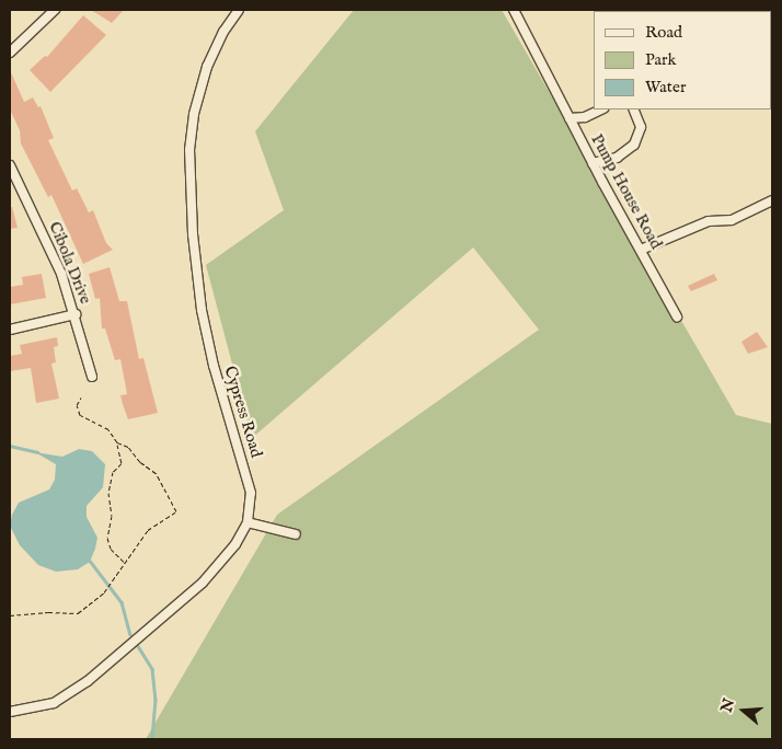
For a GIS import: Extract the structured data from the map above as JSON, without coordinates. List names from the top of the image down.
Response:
{
  "streets": {
    "street": ["Pump House Road", "Cibola Drive", "Cypress Road"]
  },
  "legend": ["Road", "Park", "Water"],
  "north": "left"
}
